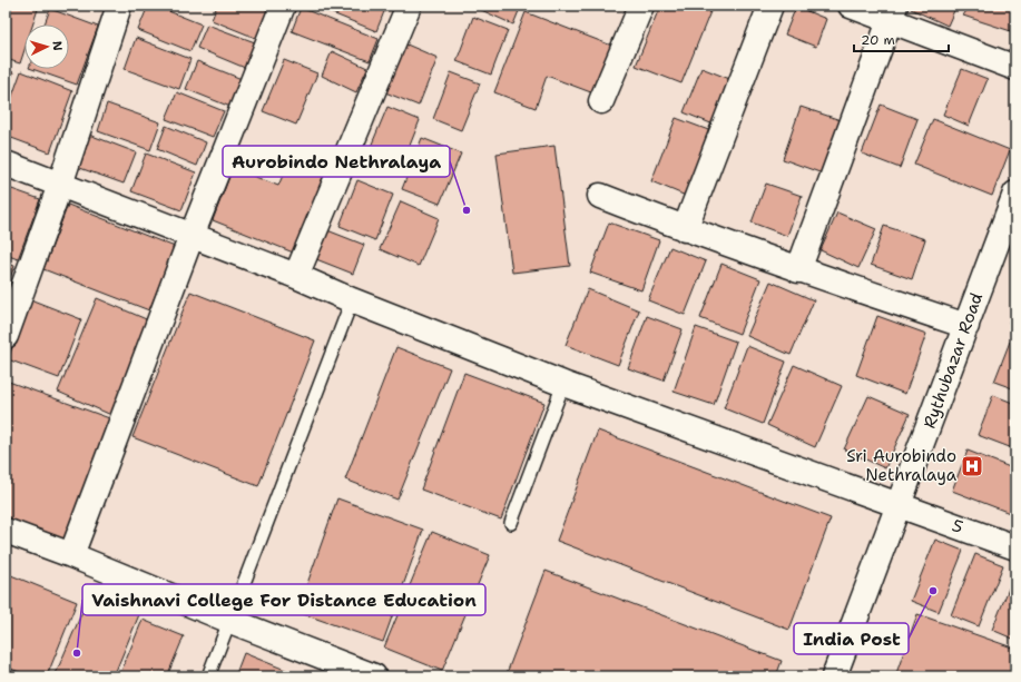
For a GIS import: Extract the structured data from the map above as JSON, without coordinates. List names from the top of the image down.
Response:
{
  "streets": {
    "street": ["Rythubazar Road", "5"]
  },
  "crossings": [
    ["Rythubazar Road", "5"]
  ],
  "places": {
    "other": ["Aurobindo Nethralaya", "India Post", "Vaishnavi College For Distance Education"],
    "hospital": ["Sri Aurobindo Nethralaya"]
  },
  "scale_bar": "20 m",
  "north": "right"
}
